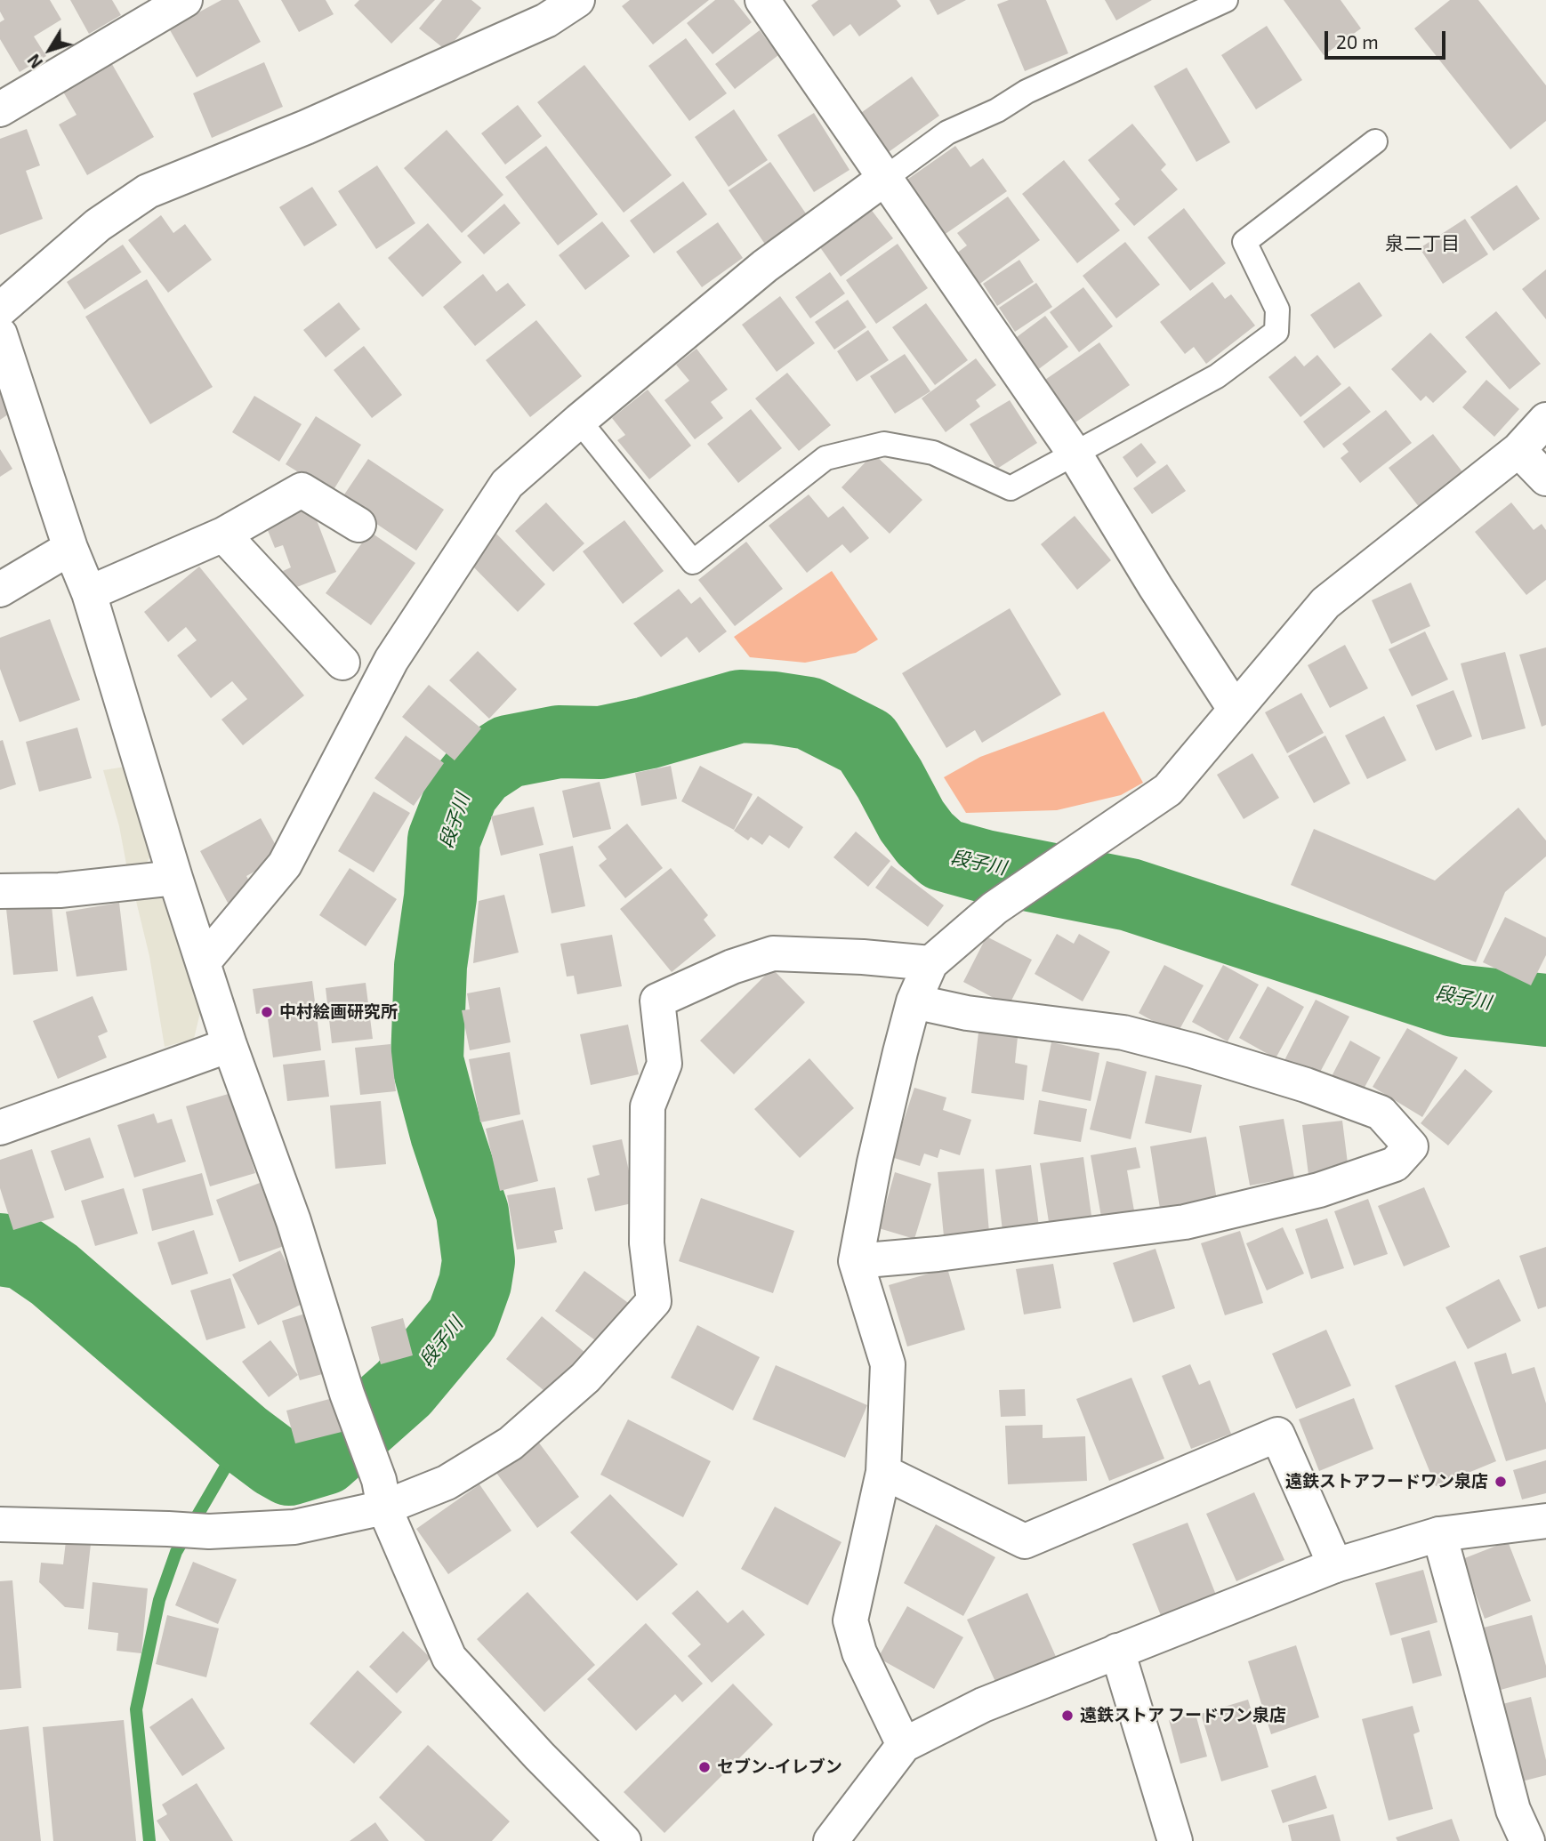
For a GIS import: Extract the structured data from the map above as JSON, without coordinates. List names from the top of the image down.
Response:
{
  "districts": ["泉二丁目"],
  "water": ["段子川"],
  "places": [
    "中村絵画研究所",
    "遠鉄ストアフードワン泉店",
    "遠鉄ストア フードワン泉店",
    "セブン-イレブン"
  ],
  "scale_bar": "20 m",
  "north": "bottom left"
}
